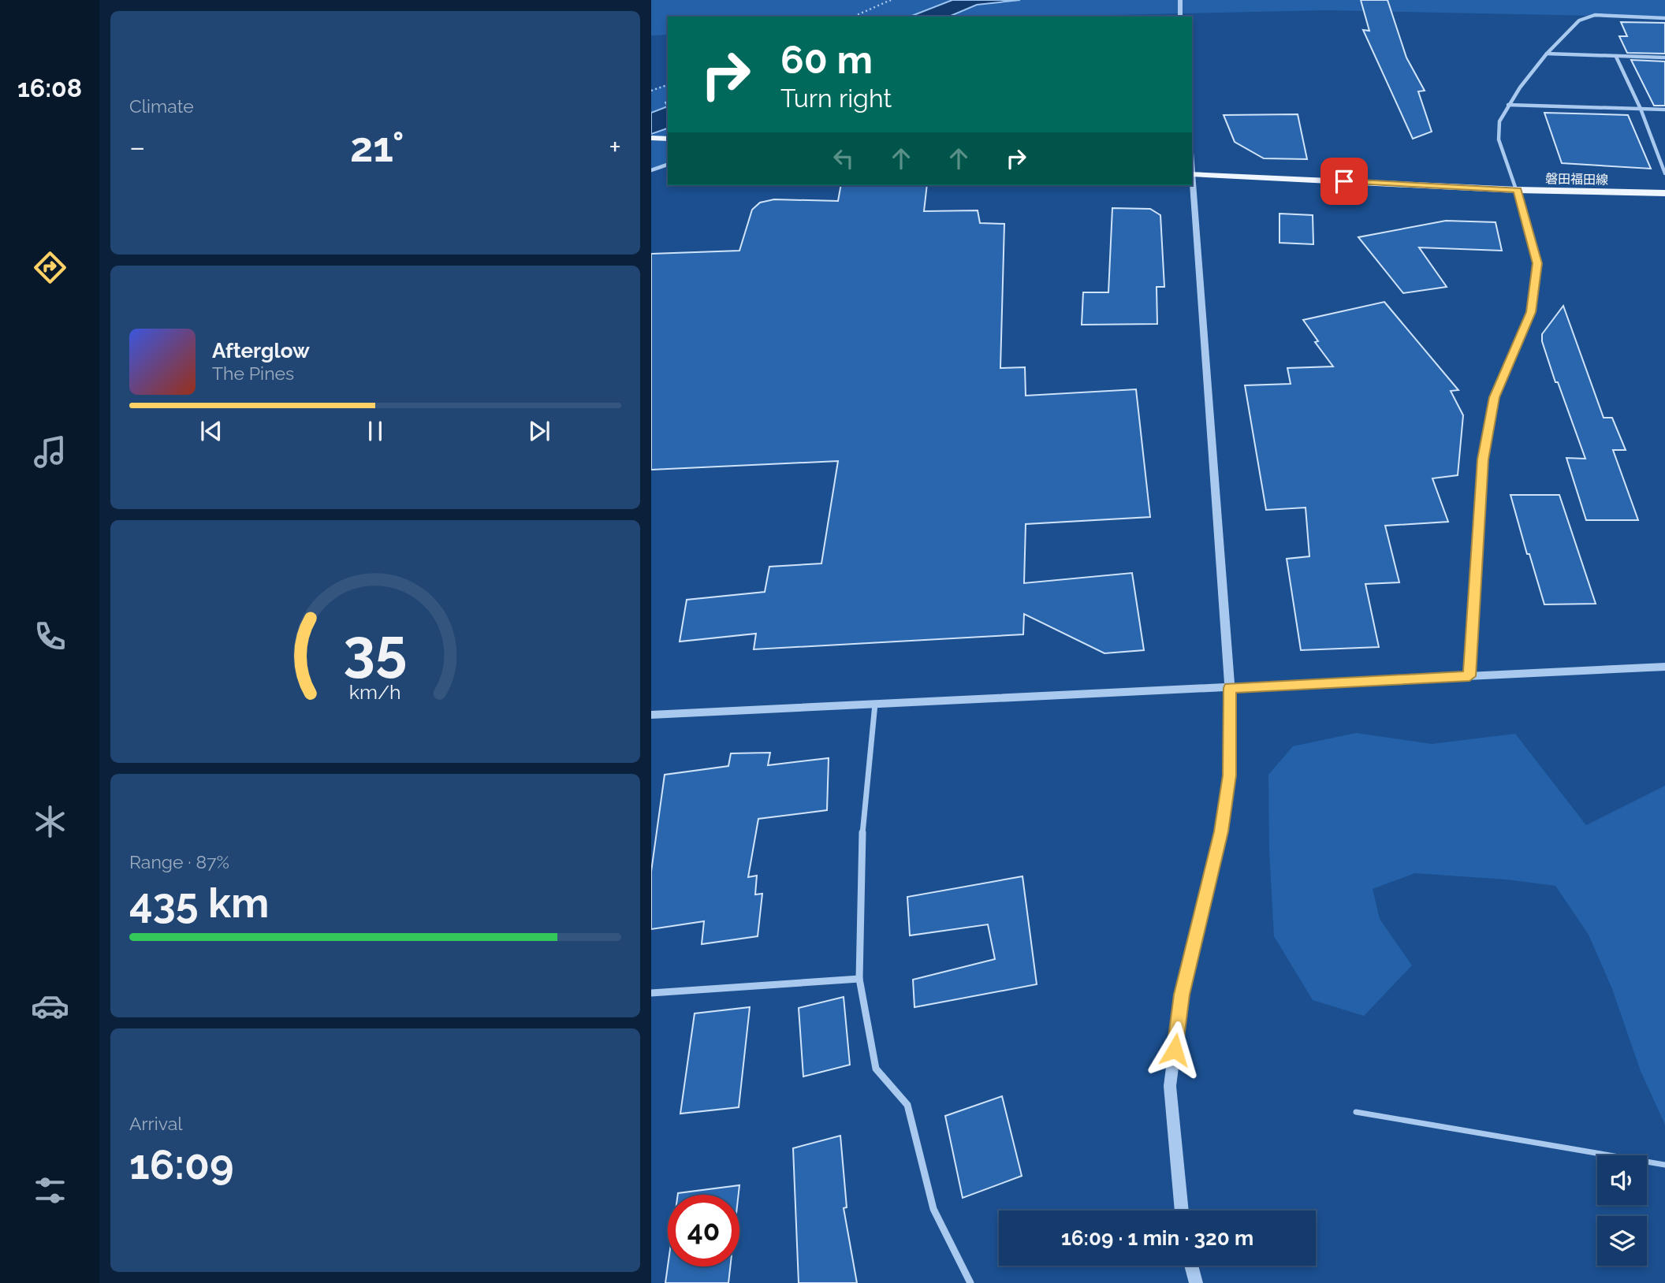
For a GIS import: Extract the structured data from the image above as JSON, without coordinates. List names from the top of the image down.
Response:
{
  "streets": {
    "main road": ["磐田福田線"]
  },
  "page": {
    "tabs": "16:08",
    "tile": [
      "Climate",
      ["Range · 87%", "435 km"],
      ["Arrival", "16:09"]
    ],
    "turn": ["60 m", "Turn right"],
    "heat": ["−", "21°", "+"],
    "song": ["Afterglow", "The Pines"],
    "limit": "40",
    "trip": "16:09 · 1 min · 320 m",
    "gauge": ["35", "km/h"]
  }
}
